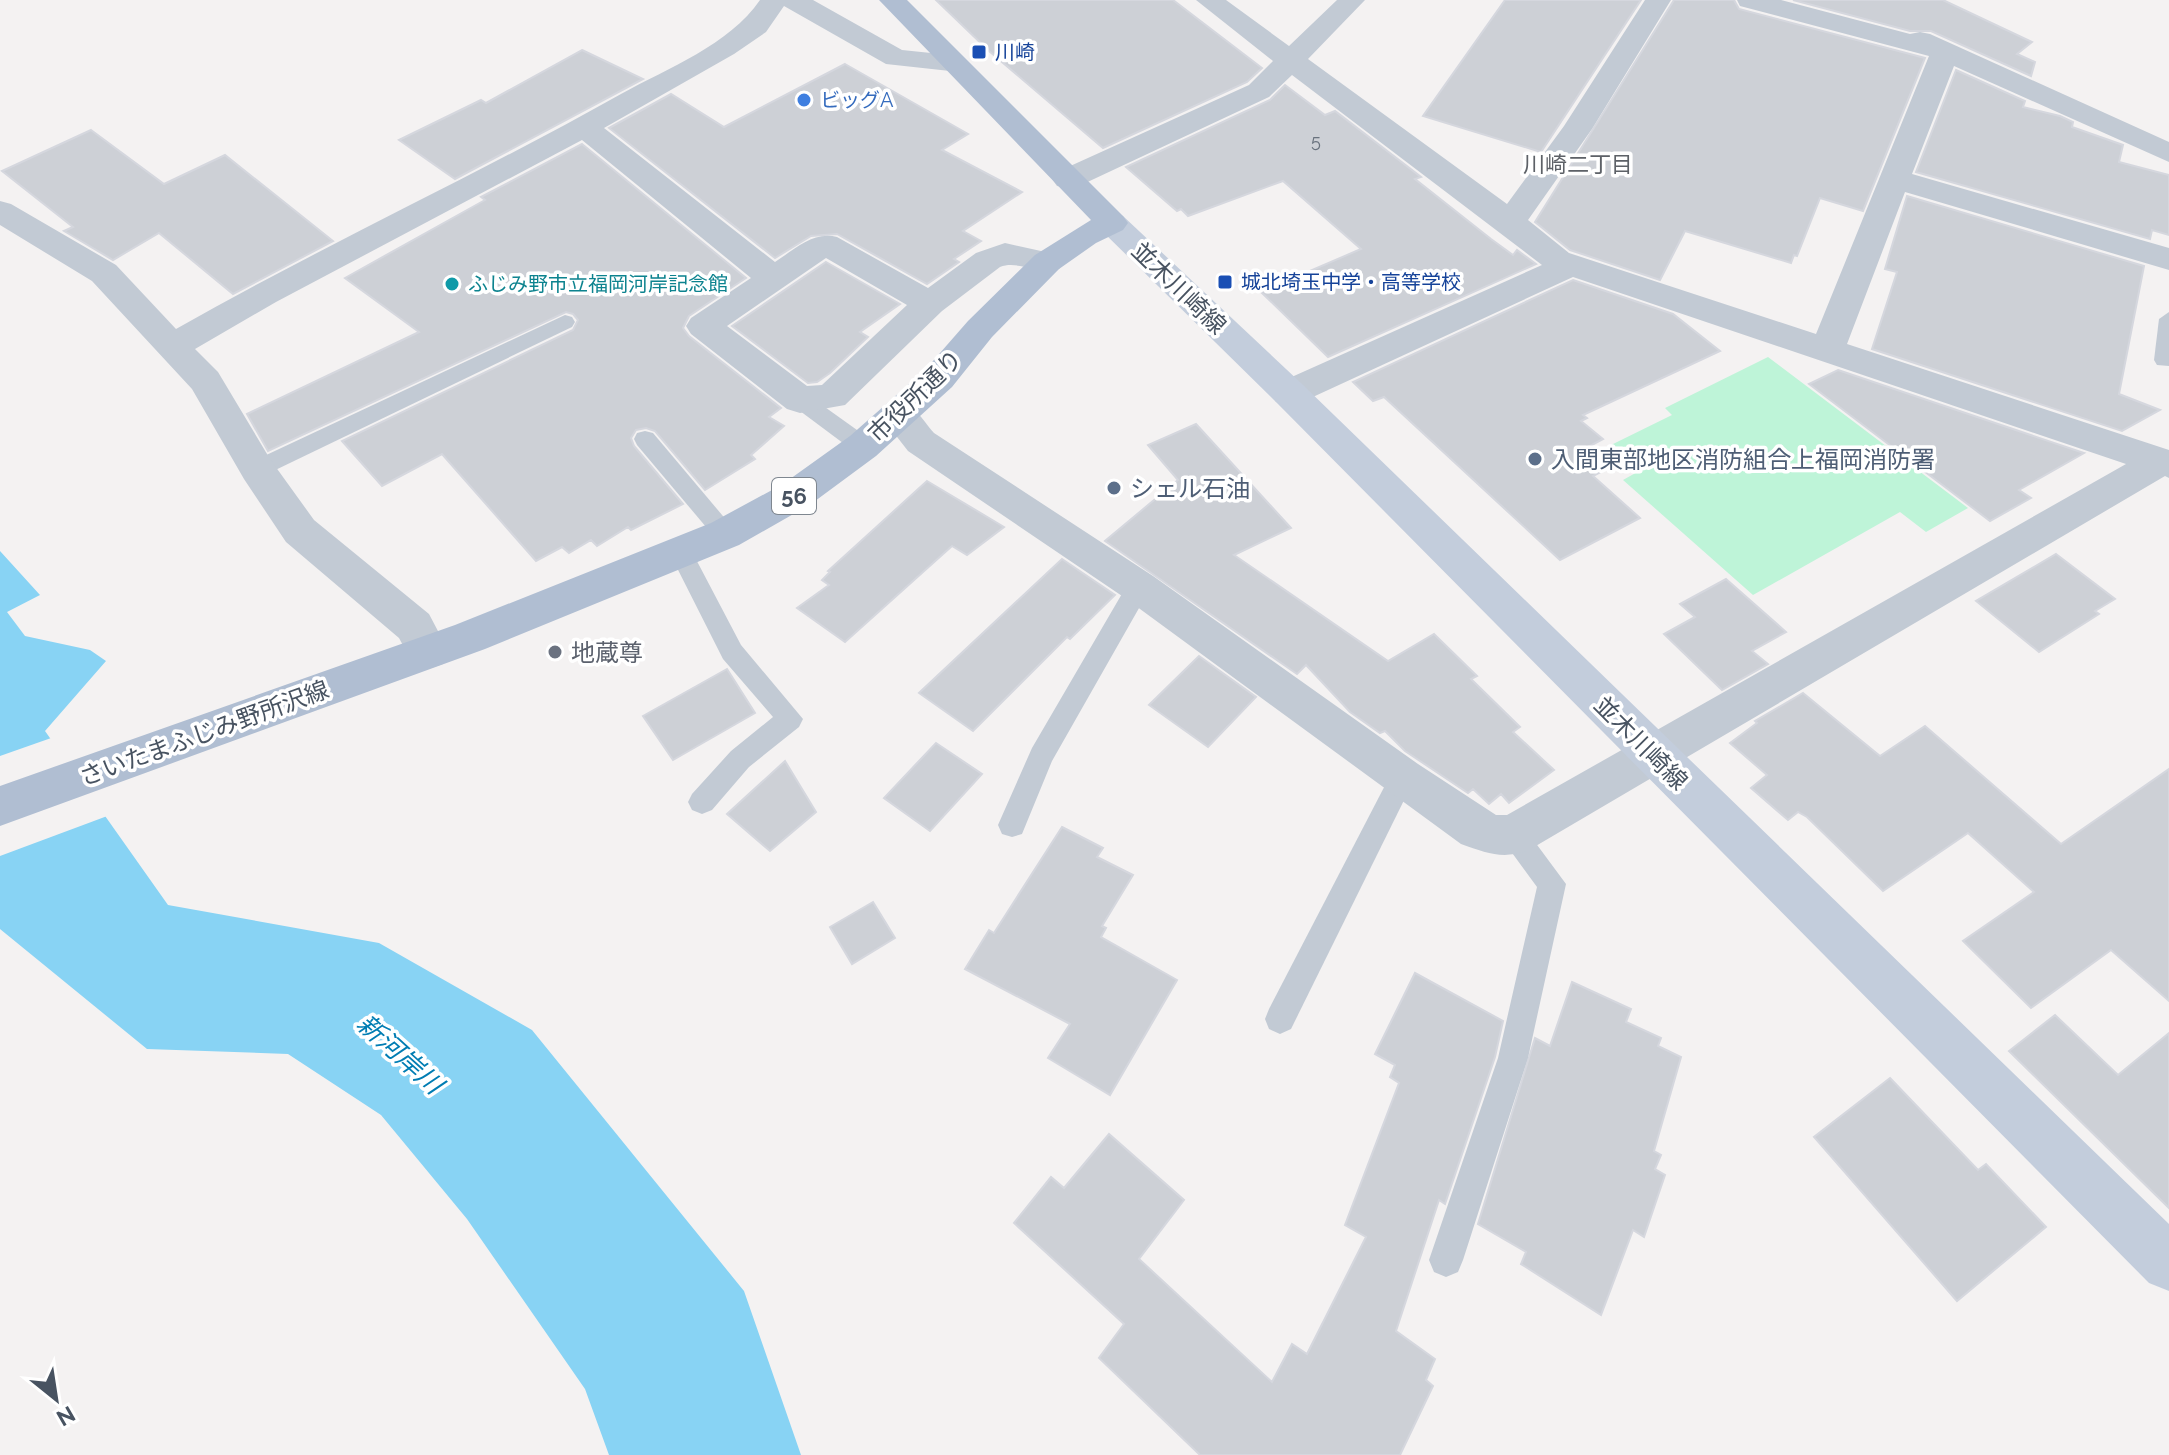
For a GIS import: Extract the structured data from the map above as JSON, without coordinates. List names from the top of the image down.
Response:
{
  "streets": {
    "main road": [
      "並木川崎線",
      "市役所通り",
      "56",
      "さいたまふじみ野所沢線"
    ]
  },
  "crossings": [
    ["並木川崎線", "市役所通り"],
    ["市役所通り", "さいたまふじみ野所沢線"]
  ],
  "districts": ["川崎二丁目"],
  "water": ["新河岸川"],
  "places": {
    "transit": ["川崎", "城北埼玉中学・高等学校"],
    "other": [
      "ビッグA",
      "ふじみ野市立福岡河岸記念館",
      "入間東部地区消防組合上福岡消防署",
      "シェル石油",
      "地蔵尊"
    ]
  },
  "house_numbers": ["5"],
  "north": "bottom right"
}
